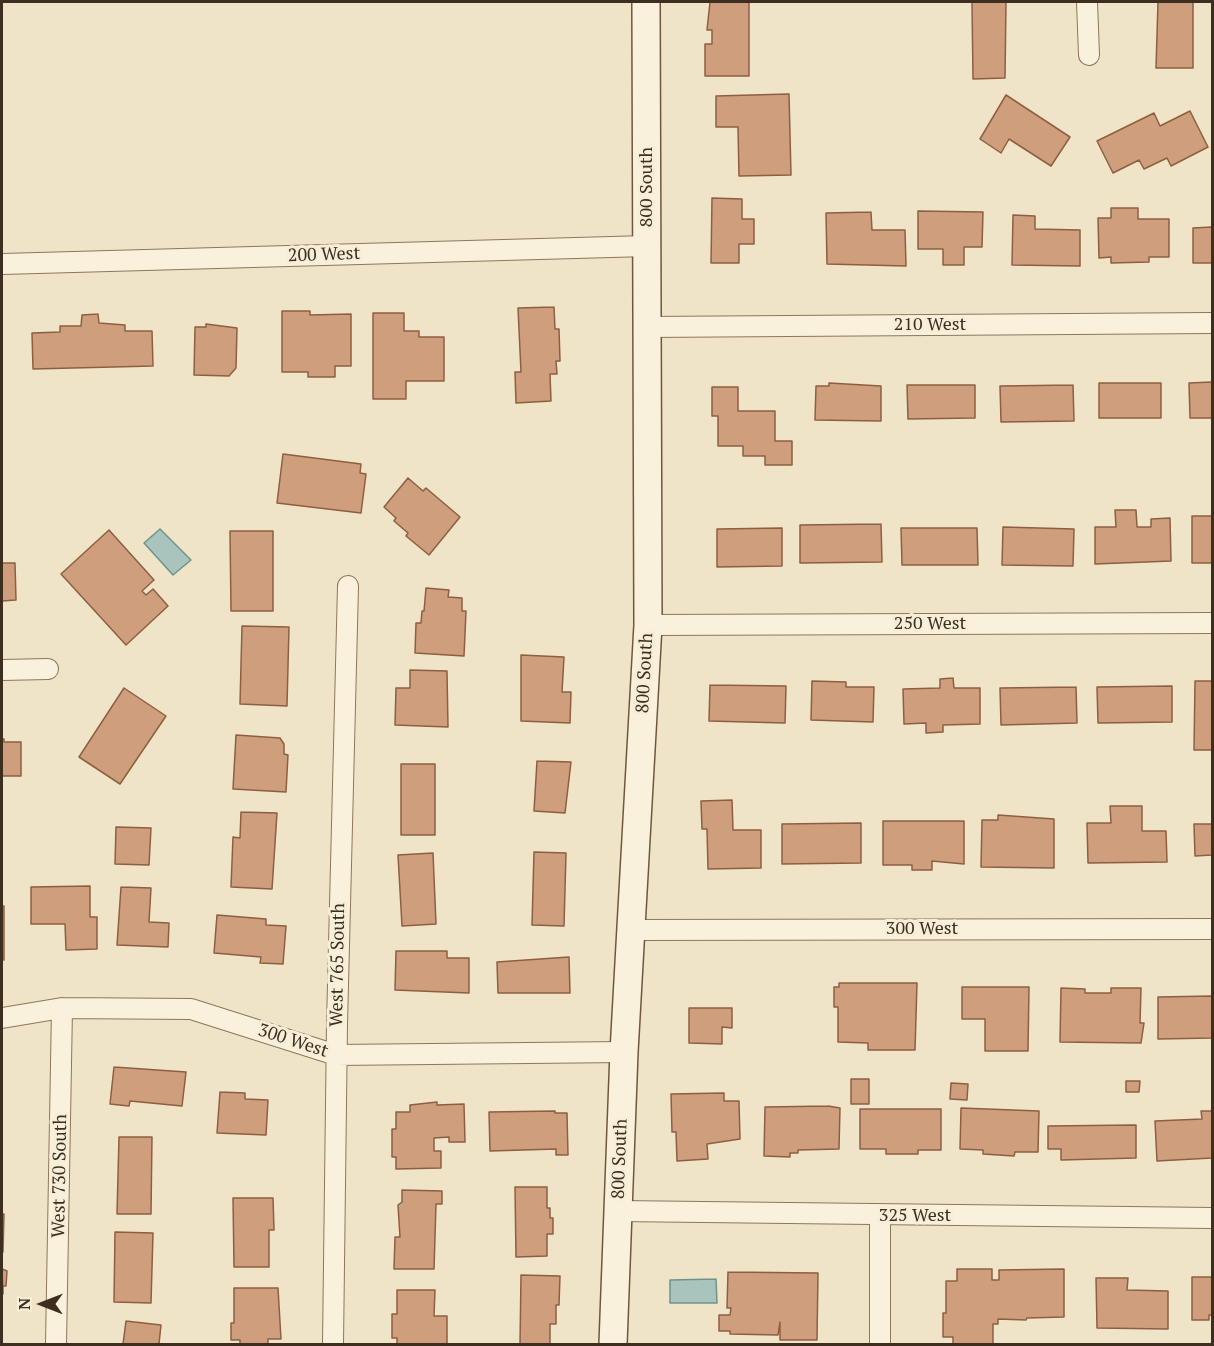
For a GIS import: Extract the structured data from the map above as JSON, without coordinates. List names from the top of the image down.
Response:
{
  "streets": {
    "main road": ["800 South"],
    "street": [
      "200 West",
      "210 West",
      "250 West",
      "300 West",
      "West 765 South",
      "West 730 South",
      "325 West"
    ]
  },
  "crossings": [
    ["800 South", "200 West"],
    ["800 South", "210 West"],
    ["800 South", "250 West"],
    ["800 South", "300 West"],
    ["800 South", "325 West"],
    ["300 West", "West 765 South"],
    ["300 West", "West 730 South"]
  ],
  "north": "left"
}
